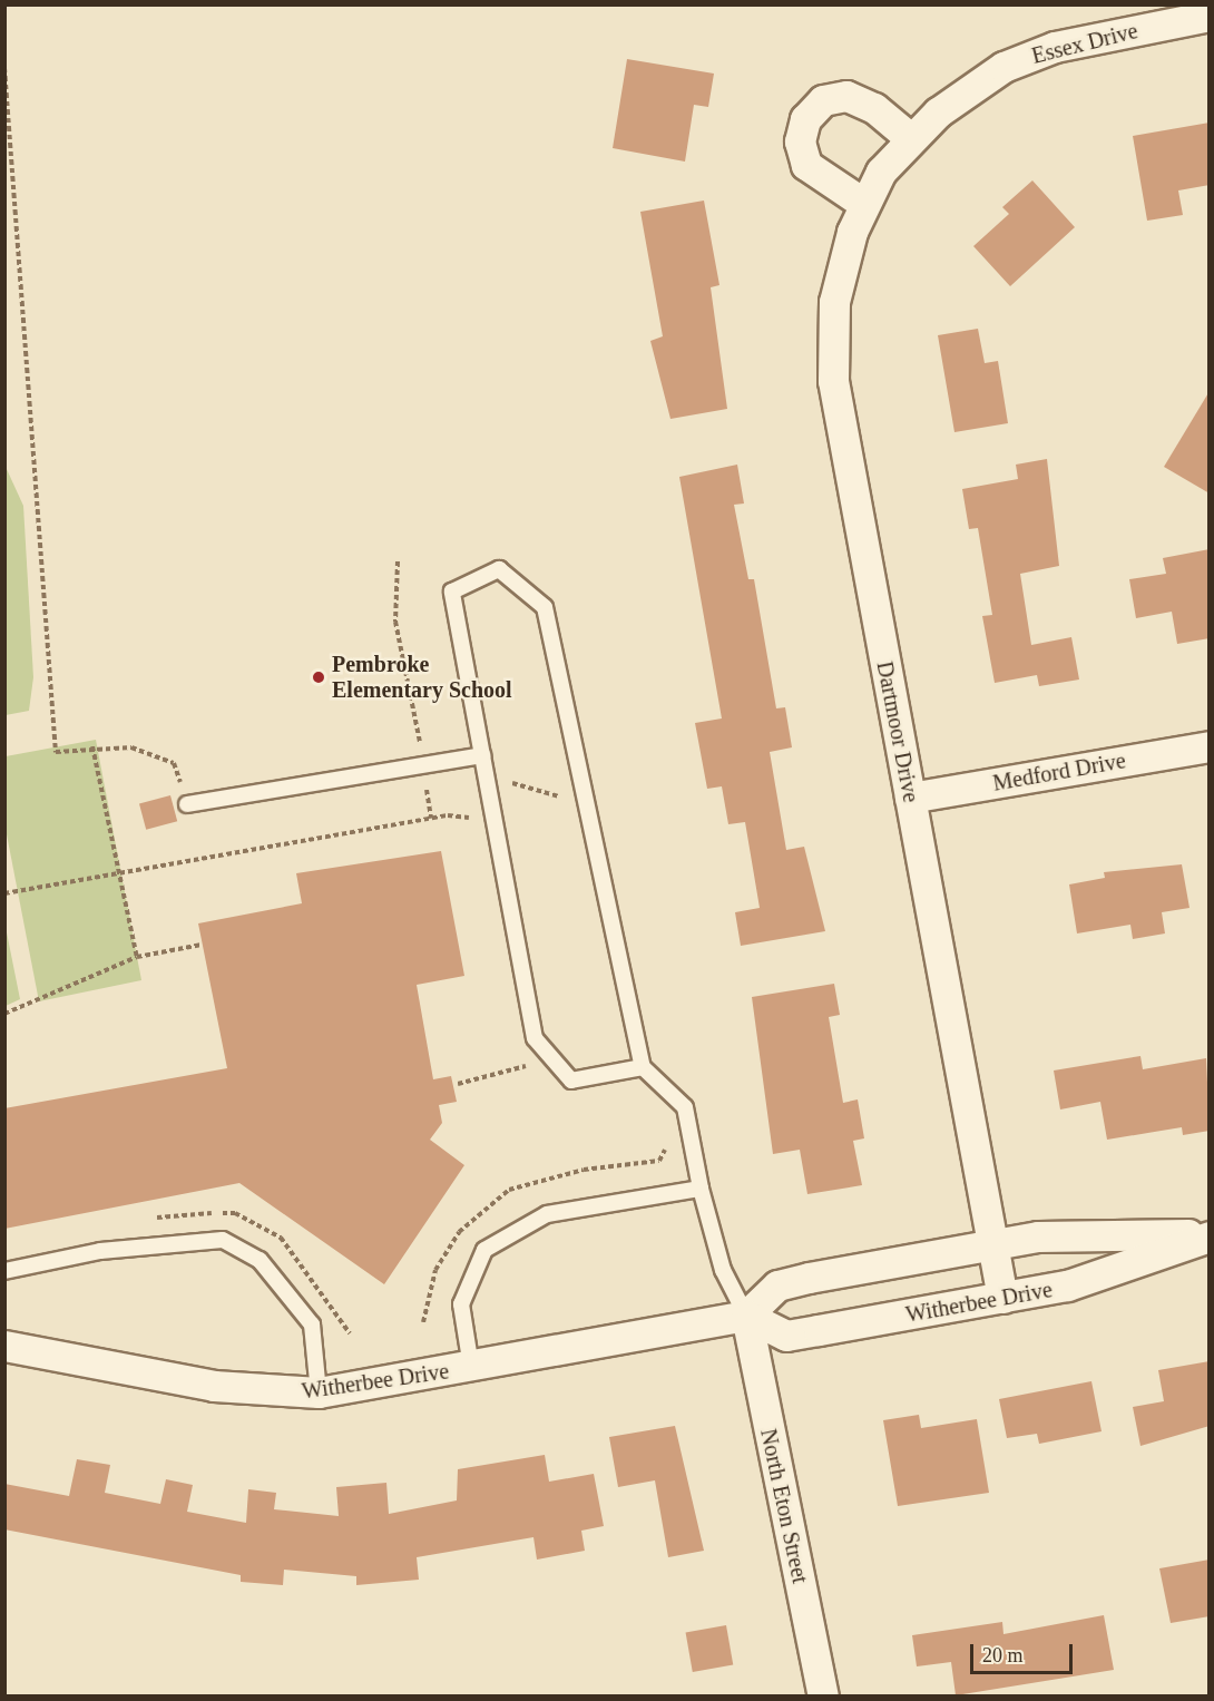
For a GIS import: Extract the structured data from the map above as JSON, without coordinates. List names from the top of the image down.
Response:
{
  "streets": {
    "street": [
      "Essex Drive",
      "Dartmoor Drive",
      "Medford Drive",
      "Witherbee Drive",
      "North Eton Street"
    ]
  },
  "crossings": [
    ["Essex Drive", "Dartmoor Drive"],
    ["Dartmoor Drive", "Medford Drive"],
    ["Dartmoor Drive", "Witherbee Drive"],
    ["Witherbee Drive", "North Eton Street"]
  ],
  "places": ["Pembroke Elementary School"],
  "scale_bar": "20 m"
}
